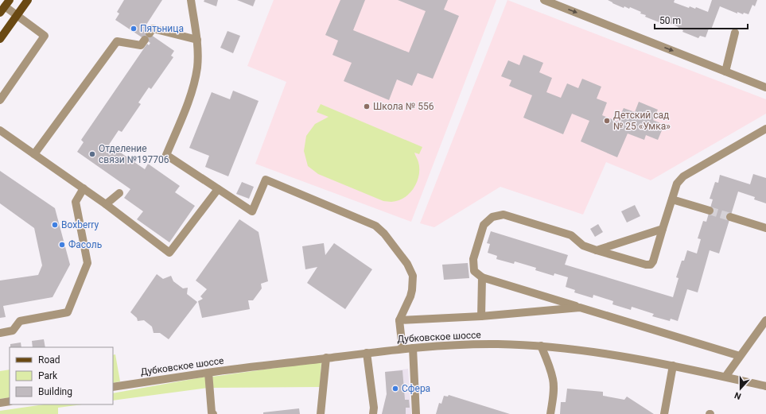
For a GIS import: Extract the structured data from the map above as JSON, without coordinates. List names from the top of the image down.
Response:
{
  "streets": {
    "street": ["Дубковское шоссе"]
  },
  "places": [
    "Пятьница",
    "Школа № 556",
    "Детский сад № 25 «Умка»",
    "Отделение связи №197706",
    "Boxberry",
    "Фасоль",
    "Сфера"
  ],
  "legend": ["Road", "Park", "Building"],
  "scale_bar": "50 m",
  "north": "bottom"
}
